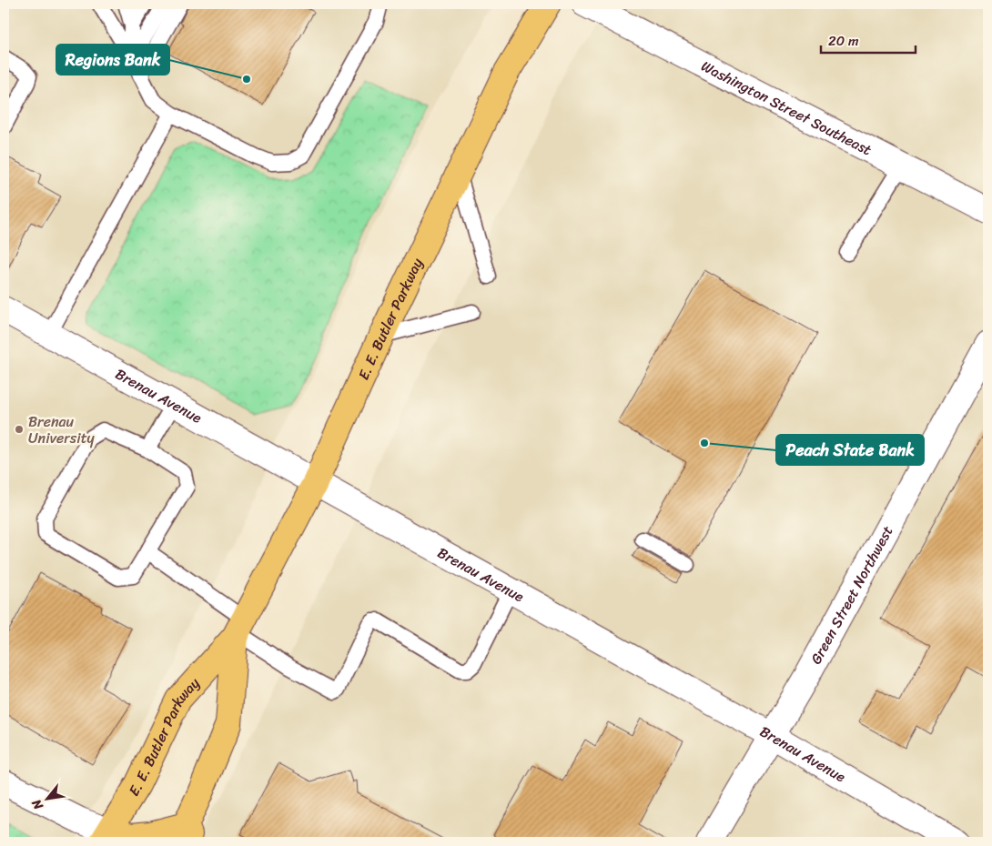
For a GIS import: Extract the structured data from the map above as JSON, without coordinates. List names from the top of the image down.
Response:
{
  "streets": {
    "highway": ["E. E. Butler Parkway"],
    "street": ["Washington Street Southeast", "Brenau Avenue", "Green Street Northwest"]
  },
  "crossings": [
    ["E. E. Butler Parkway", "Brenau Avenue"],
    ["Brenau Avenue", "Green Street Northwest"]
  ],
  "places": ["Regions Bank", "Brenau University", "Peach State Bank"],
  "scale_bar": "20 m",
  "north": "bottom left"
}
